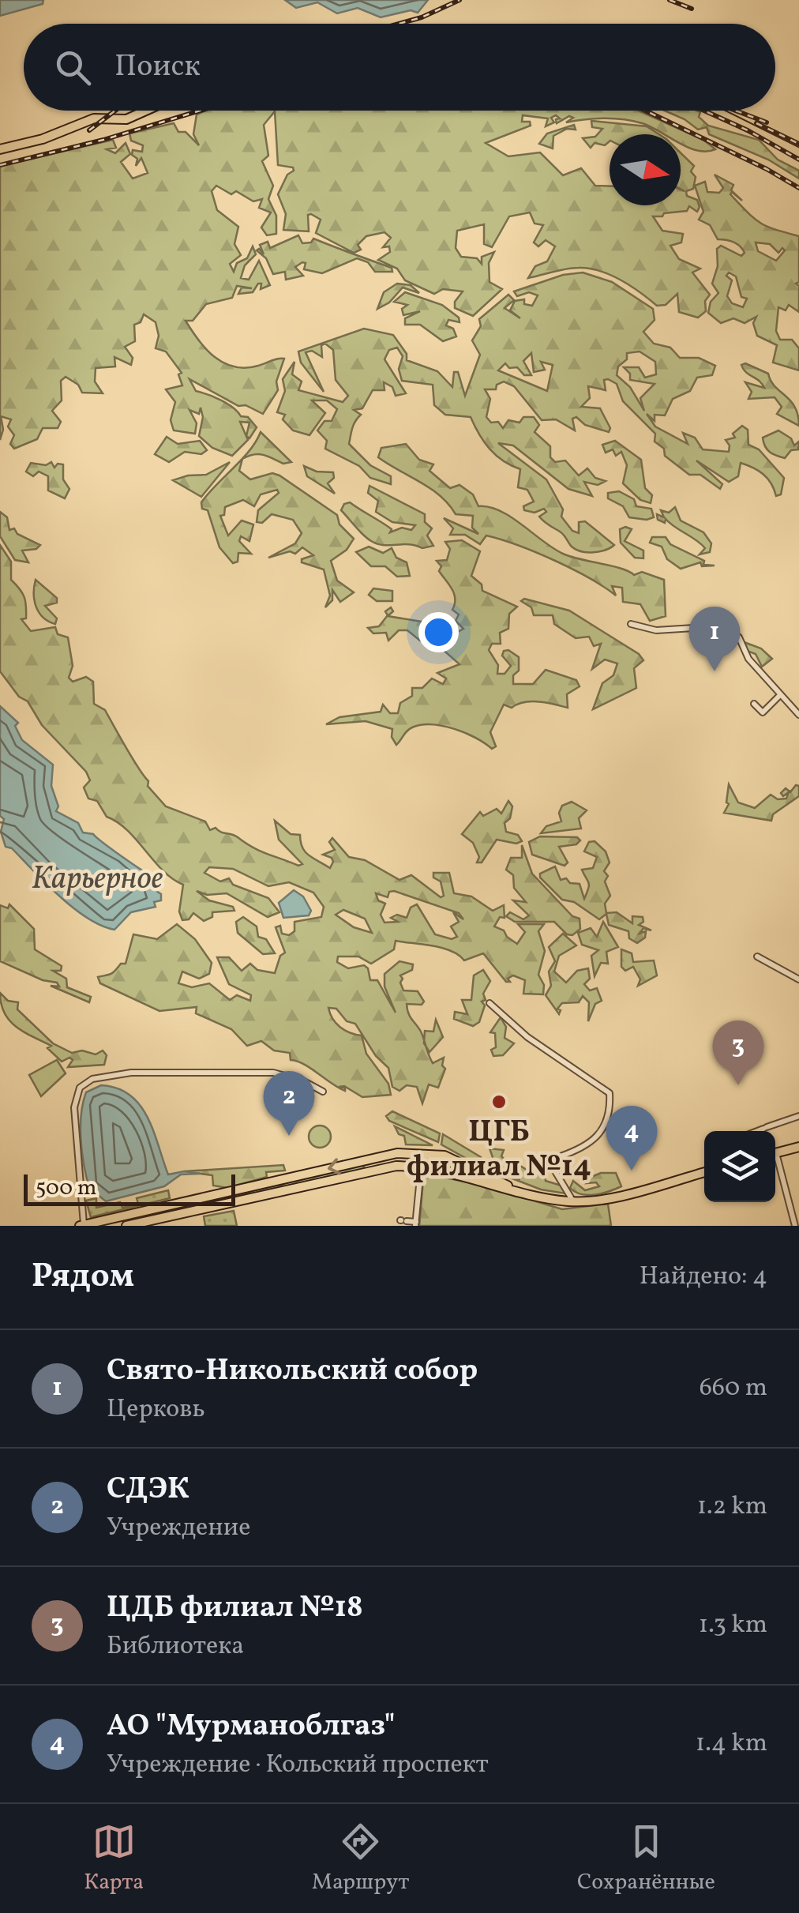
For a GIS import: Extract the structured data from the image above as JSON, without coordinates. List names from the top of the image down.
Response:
{
  "water": ["Карьерное"],
  "places": ["ЦГБ филиал №14"],
  "scale_bar": "500 m",
  "north": "right",
  "page": {
    "search": "Поиск",
    "pins": [
      "1",
      "3",
      "2",
      "4"
    ],
    "scale": "500 m",
    "heading": ["Рядом", "Найдено: 4"],
    "list": [
      {
        "mark": "1",
        "name": "Свято-Никольский собор",
        "note": "Церковь",
        "value": "660 m"
      },
      {
        "mark": "2",
        "name": "СДЭК",
        "note": "Учреждение",
        "value": "1.2 km"
      },
      {
        "mark": "3",
        "name": "ЦДБ филиал №18",
        "note": "Библиотека",
        "value": "1.3 km"
      },
      {
        "mark": "4",
        "name": "AO \"Мурманоблгаз\"",
        "note": "Учреждение · Кольский проспект",
        "value": "1.4 km"
      }
    ],
    "nav": ["Карта", "Маршрут", "Сохранённые"]
  }
}
